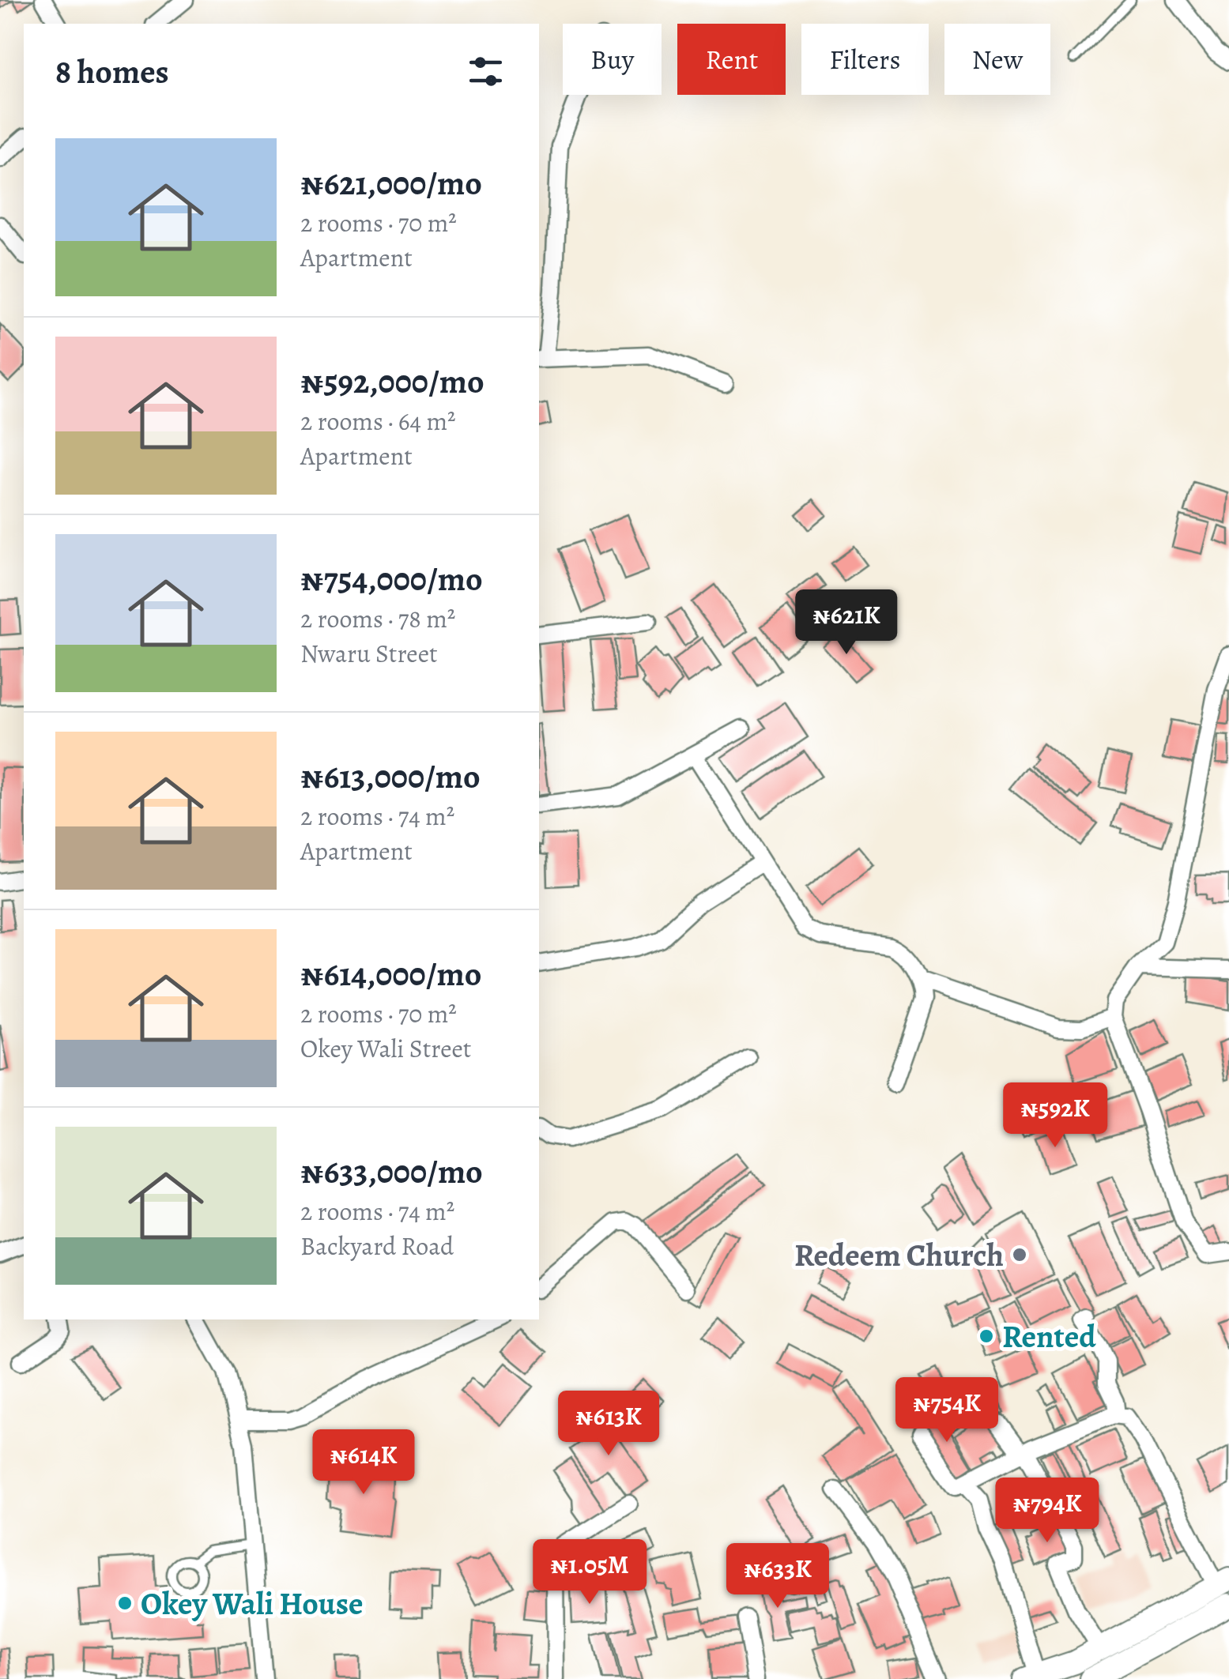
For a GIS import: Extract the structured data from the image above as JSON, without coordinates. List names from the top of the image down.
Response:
{
  "places": ["Redeem Church", "Rented", "Okey Wali House"],
  "page": {
    "chip": [
      "Buy",
      "Rent",
      "Filters",
      "New"
    ],
    "heading": "8 homes",
    "list": [
      {
        "name": "₦621,000/mo",
        "note": "2 rooms · 70 m² · Apartment"
      },
      {
        "name": "₦592,000/mo",
        "note": "2 rooms · 64 m² · Apartment"
      },
      {
        "name": "₦754,000/mo",
        "note": "2 rooms · 78 m² · Nwaru Street"
      },
      {
        "name": "₦613,000/mo",
        "note": "2 rooms · 74 m² · Apartment"
      },
      {
        "name": "₦614,000/mo",
        "note": "2 rooms · 70 m² · Okey Wali Street"
      },
      {
        "name": "₦633,000/mo",
        "note": "2 rooms · 74 m² · Backyard Road"
      }
    ],
    "price": [
      "₦621K",
      "₦592K",
      "₦754K",
      "₦613K",
      "₦614K",
      "₦794K",
      "₦1.05M",
      "₦633K"
    ]
  }
}
